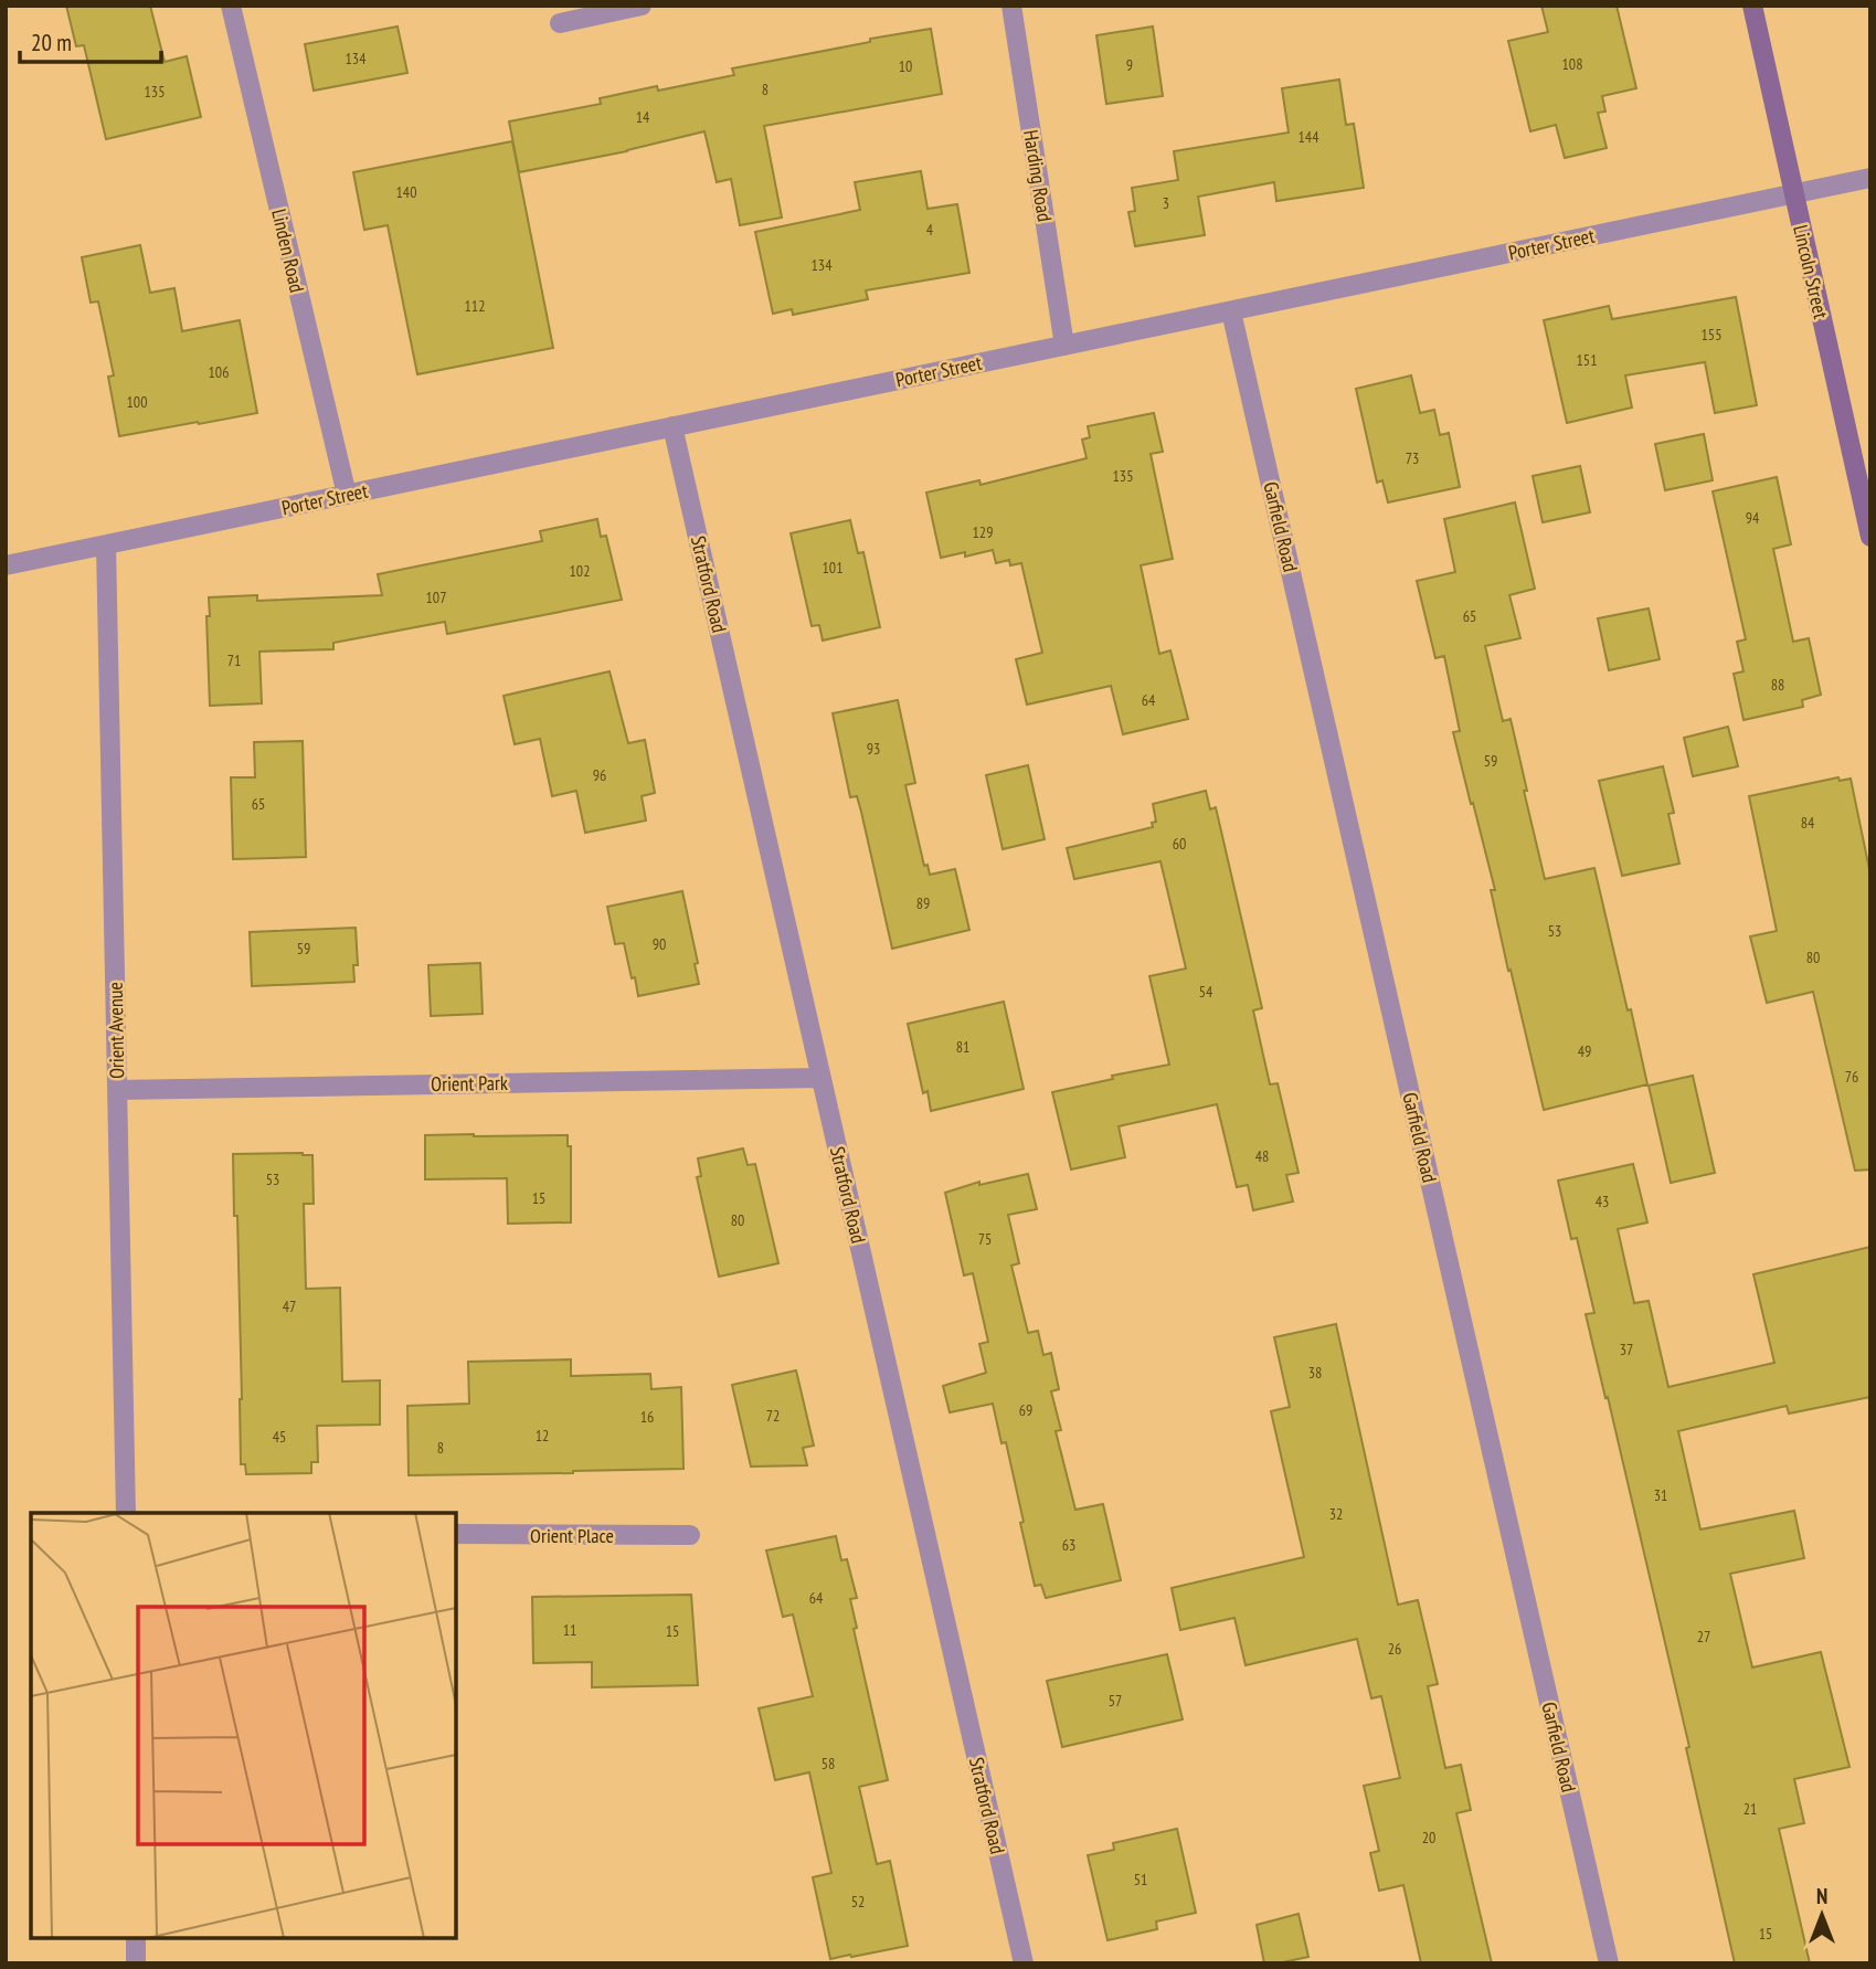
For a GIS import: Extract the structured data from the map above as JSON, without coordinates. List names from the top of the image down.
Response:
{
  "streets": {
    "street": [
      "Harding Road",
      "Porter Street",
      "Linden Road",
      "Lincoln Street",
      "Garfield Road",
      "Stratford Road",
      "Orient Avenue",
      "Orient Park",
      "Orient Place"
    ]
  },
  "crossings": [
    ["Harding Road", "Porter Street"],
    ["Porter Street", "Linden Road"],
    ["Porter Street", "Lincoln Street"],
    ["Porter Street", "Garfield Road"],
    ["Porter Street", "Stratford Road"],
    ["Porter Street", "Orient Avenue"],
    ["Stratford Road", "Orient Park"],
    ["Orient Avenue", "Orient Park"]
  ],
  "house_numbers": [
    "134",
    "108",
    "9",
    "10",
    "8",
    "135",
    "14",
    "144",
    "140",
    "3",
    "4",
    "134",
    "112",
    "155",
    "151",
    "106",
    "100",
    "73",
    "135",
    "94",
    "129",
    "101",
    "102",
    "107",
    "65",
    "71",
    "88",
    "64",
    "93",
    "59",
    "96",
    "65",
    "84",
    "60",
    "89",
    "53",
    "90",
    "59",
    "80",
    "54",
    "81",
    "49",
    "76",
    "48",
    "53",
    "15",
    "43",
    "80",
    "75",
    "47",
    "37",
    "38",
    "69",
    "72",
    "16",
    "12",
    "45",
    "8",
    "31",
    "32",
    "63",
    "64",
    "11",
    "15",
    "27",
    "26",
    "57",
    "58",
    "21",
    "20",
    "51",
    "52",
    "15"
  ],
  "scale_bar": "20 m",
  "north": "top"
}
